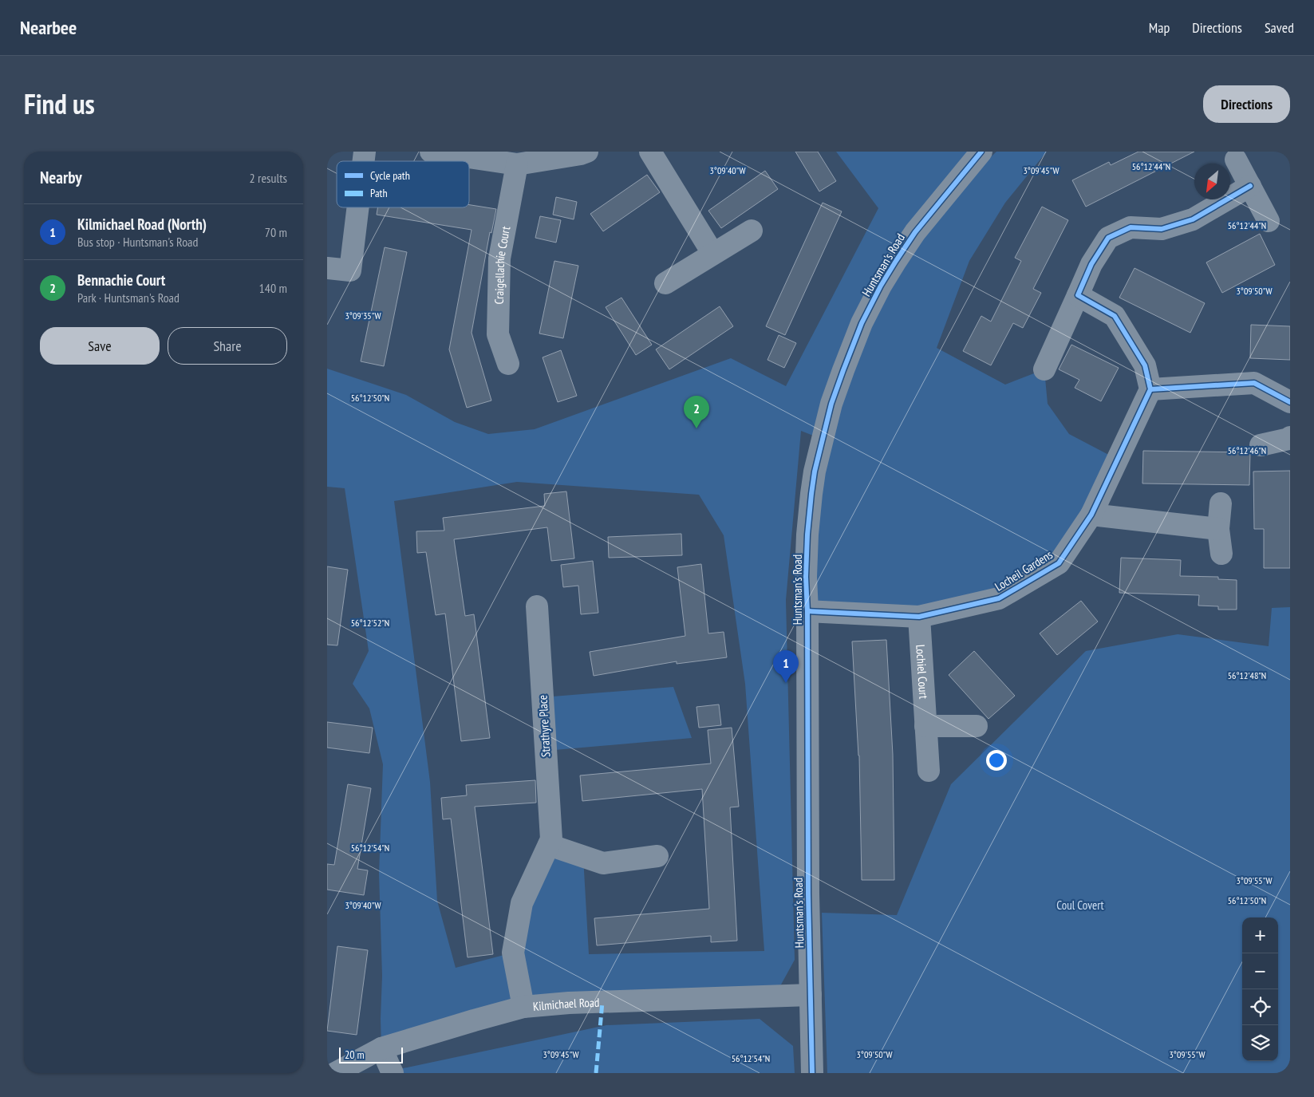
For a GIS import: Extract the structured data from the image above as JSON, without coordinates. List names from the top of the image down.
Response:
{
  "streets": {
    "street": [
      "Craigellachie Court",
      "Huntsman's Road",
      "Locheil Gardens",
      "Lochiel Court",
      "Strathyre Place",
      "Kilmichael Road"
    ]
  },
  "crossings": [
    ["Huntsman's Road", "Locheil Gardens"],
    ["Huntsman's Road", "Kilmichael Road"],
    ["Locheil Gardens", "Lochiel Court"],
    ["Strathyre Place", "Kilmichael Road"]
  ],
  "parks": ["Coul Covert"],
  "legend": ["Cycle path", "Path"],
  "scale_bar": "20 m",
  "north": "bottom left",
  "page": {
    "header": "Nearbee",
    "nav": ["Map", "Directions", "Saved"],
    "title": "Find us",
    "buttons": [
      "Directions",
      ["Save", "Share"]
    ],
    "heading": ["Nearby", "2 results"],
    "list": [
      {
        "mark": "1",
        "name": "Kilmichael Road (North)",
        "note": "Bus stop · Huntsman's Road",
        "value": "70 m"
      },
      {
        "mark": "2",
        "name": "Bennachie Court",
        "note": "Park · Huntsman's Road",
        "value": "140 m"
      }
    ],
    "pins": ["2", "1"],
    "map_buttons": ["+", "−"],
    "scale": "20 m"
  },
  "coordinates": [
    "56°12'44\"N",
    "3°09'40\"W",
    "3°09'45\"W",
    "3°09'50\"W",
    "3°09'35\"W",
    "56°12'50\"N",
    "56°12'46\"N",
    "56°12'52\"N",
    "56°12'48\"N",
    "56°12'54\"N",
    "3°09'55\"W"
  ]
}
